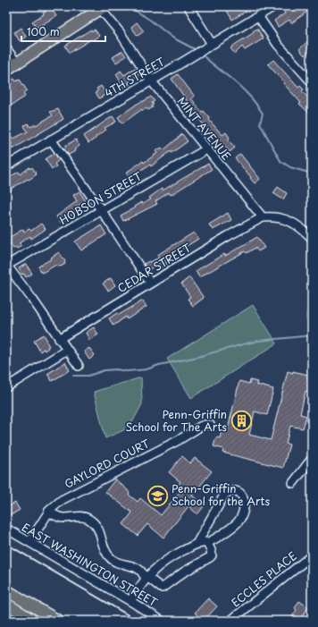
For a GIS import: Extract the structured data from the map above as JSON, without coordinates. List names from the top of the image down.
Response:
{
  "streets": {
    "street": [
      "4TH STREET",
      "MINT AVENUE",
      "HOBSON STREET",
      "CEDAR STREET",
      "GAYLORD COURT",
      "EAST WASHINGTON STREET",
      "ECCLES PLACE"
    ]
  },
  "crossings": [
    ["4TH STREET", "MINT AVENUE"],
    ["MINT AVENUE", "HOBSON STREET"],
    ["MINT AVENUE", "CEDAR STREET"],
    ["GAYLORD COURT", "EAST WASHINGTON STREET"]
  ],
  "places": {
    "building": ["Penn-Griffin School for The Arts"],
    "school or university": ["Penn-Griffin School for the Arts"]
  },
  "scale_bar": "100 m"
}
